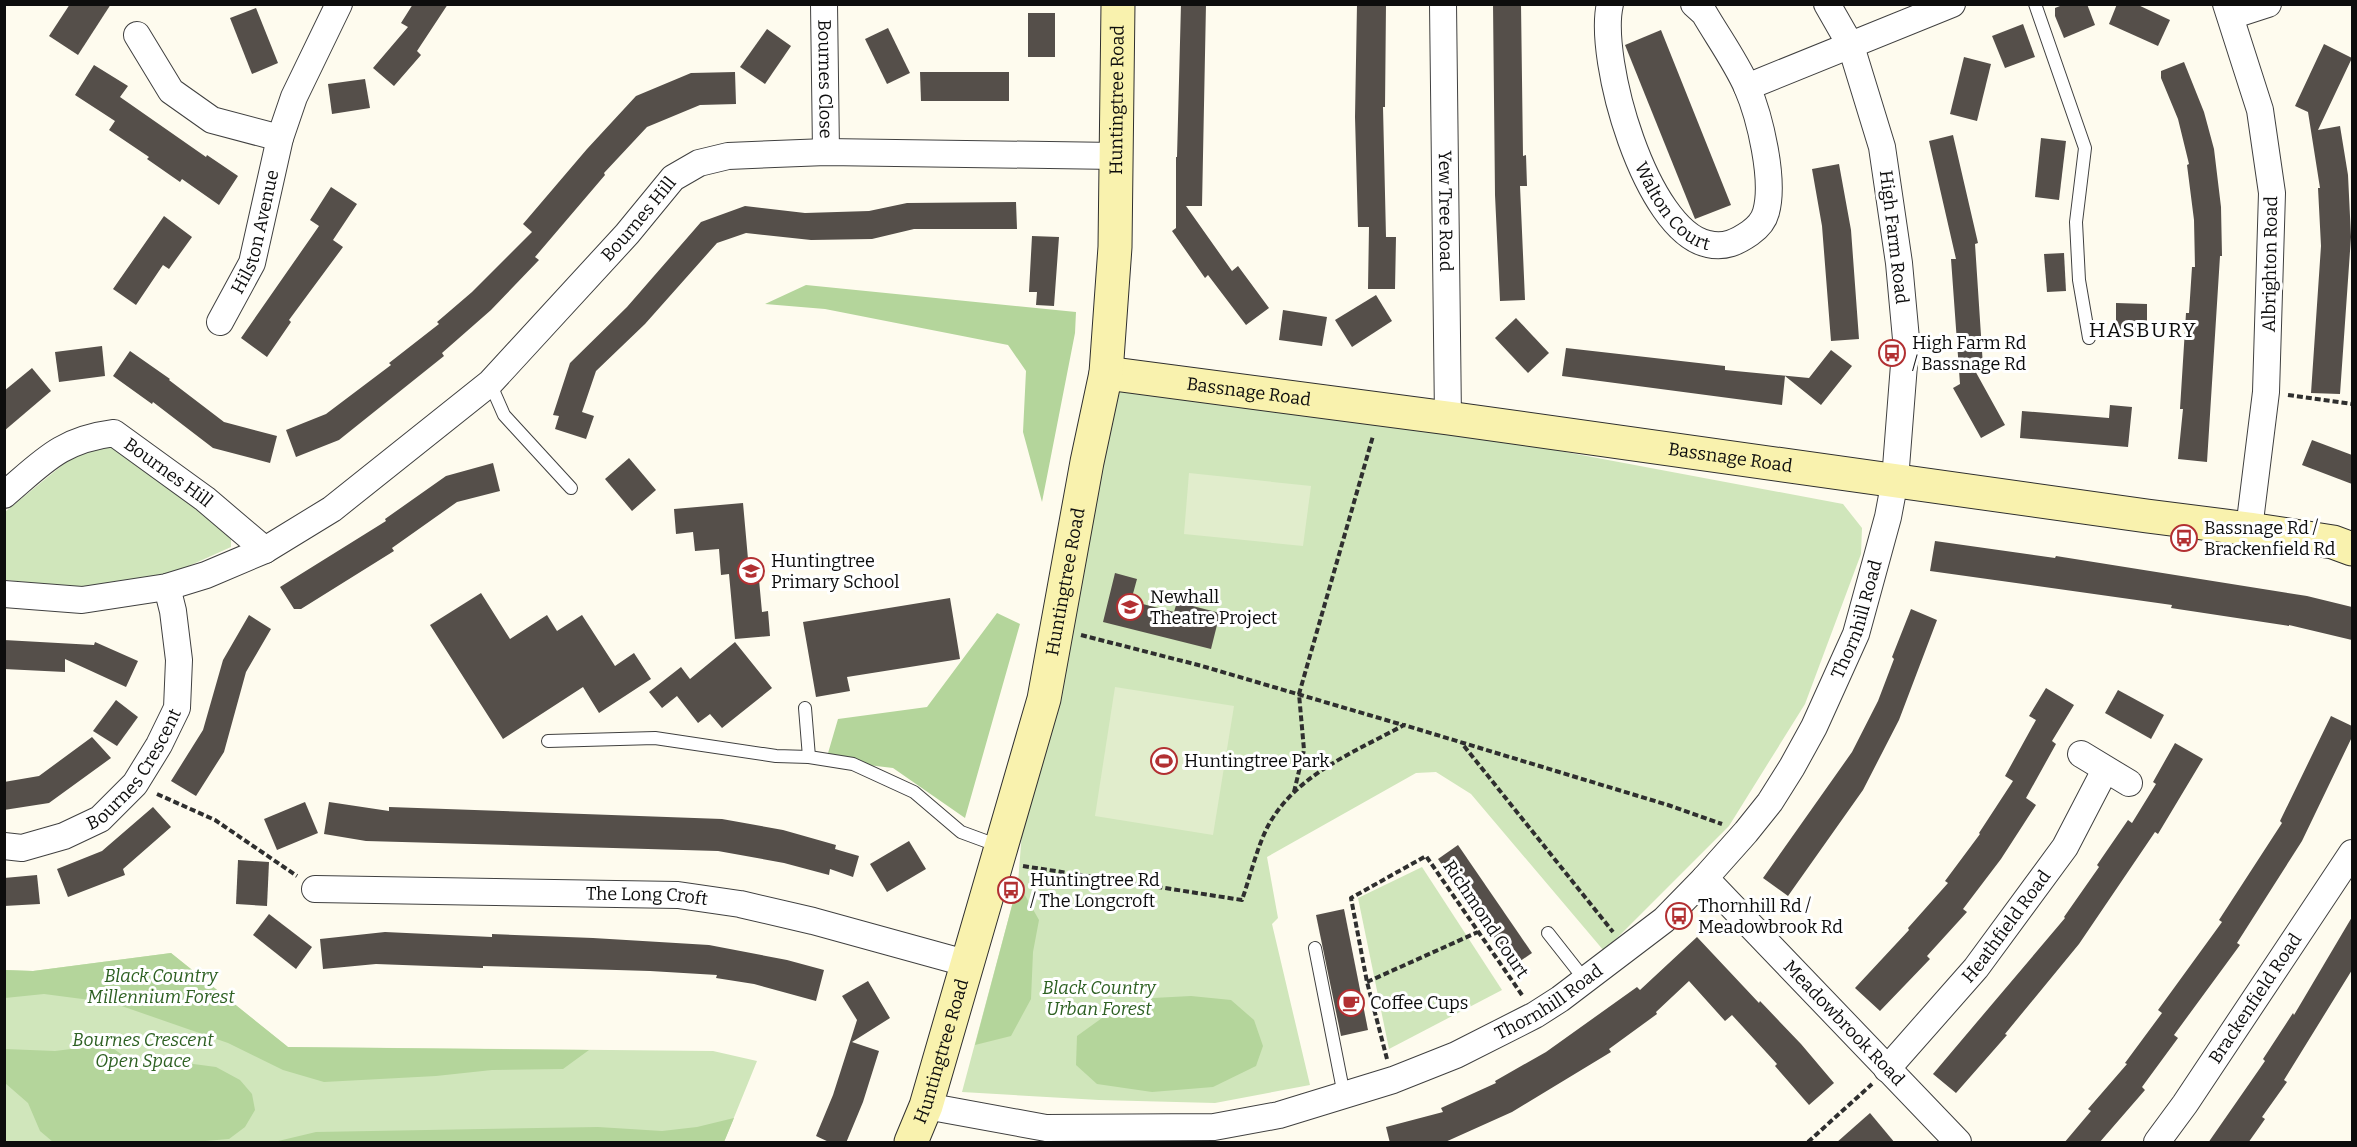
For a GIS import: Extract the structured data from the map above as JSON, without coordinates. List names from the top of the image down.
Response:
{
  "streets": {
    "street": [
      "Bournes Close",
      "Huntingtree Road",
      "Walton Court",
      "Yew Tree Road",
      "Bournes Hill",
      "Hilston Avenue",
      "High Farm Road",
      "Albrighton Road",
      "Bassnage Road",
      "Thornhill Road",
      "Bournes Crescent",
      "The Long Croft",
      "Heathfield Road",
      "Brackenfield Road",
      "Meadowbrook Road"
    ],
    "path": ["Richmond Court"]
  },
  "crossings": [
    ["Bournes Close", "Bournes Hill"],
    ["Huntingtree Road", "Bournes Hill"],
    ["Huntingtree Road", "Bassnage Road"],
    ["Huntingtree Road", "Thornhill Road"],
    ["Huntingtree Road", "The Long Croft"],
    ["Yew Tree Road", "Bassnage Road"],
    ["Bournes Hill", "Bournes Crescent"],
    ["High Farm Road", "Bassnage Road"],
    ["High Farm Road", "Thornhill Road"],
    ["Albrighton Road", "Bassnage Road"],
    ["Bassnage Road", "Thornhill Road"],
    ["Thornhill Road", "Richmond Court"],
    ["Thornhill Road", "Meadowbrook Road"],
    ["Heathfield Road", "Meadowbrook Road"]
  ],
  "districts": ["HASBURY"],
  "parks": ["Black Country Millennium Forest", "Black Country Urban Forest", "Bournes Crescent Open Space"],
  "places": {
    "bus stop": [
      "High Farm Rd / Bassnage Rd",
      "Bassnage Rd / Brackenfield Rd",
      "Huntingtree Rd / The Longcroft",
      "Thornhill Rd / Meadowbrook Rd"
    ],
    "school or university": ["Huntingtree Primary School", "Newhall Theatre Project"],
    "sports": ["Huntingtree Park"],
    "cafe": ["Coffee Cups"]
  }
}
